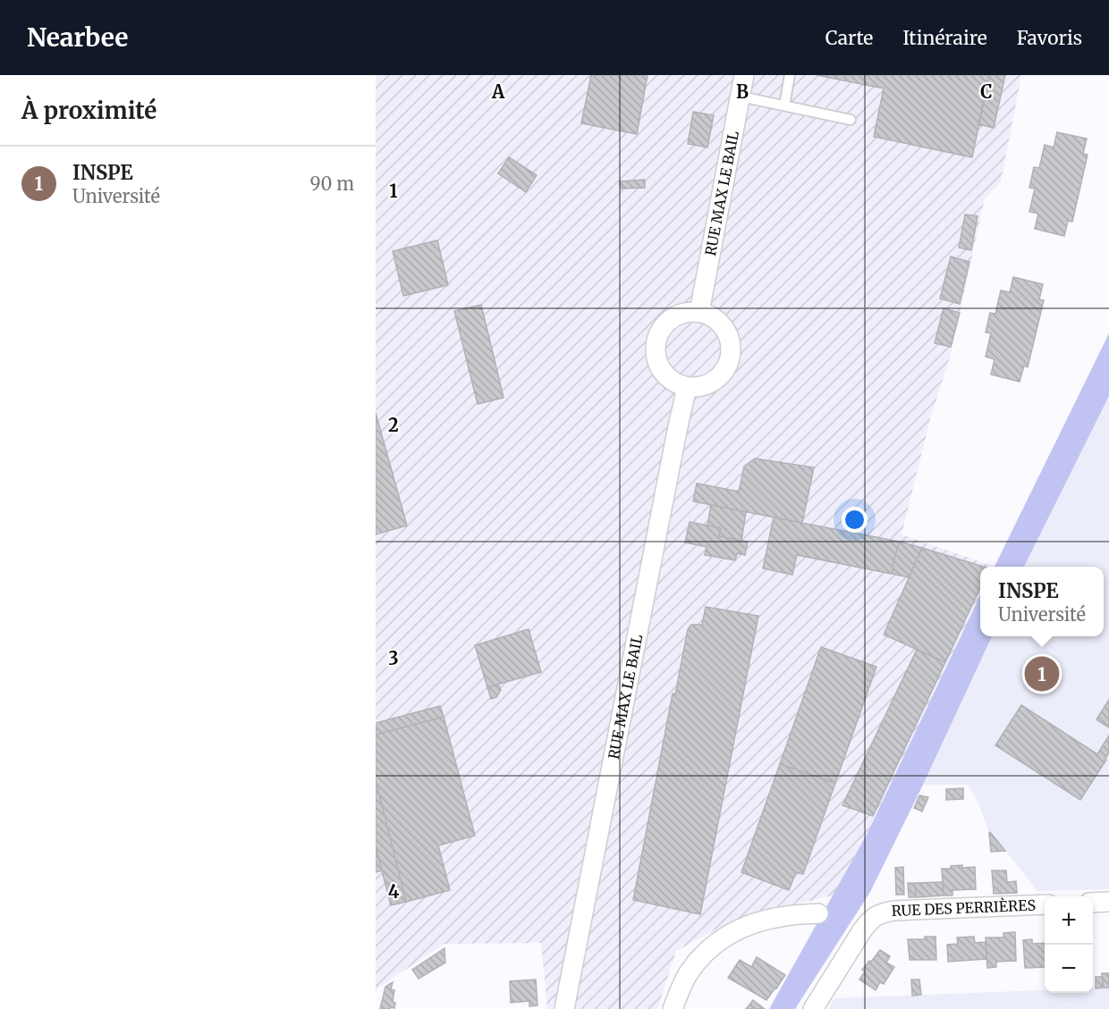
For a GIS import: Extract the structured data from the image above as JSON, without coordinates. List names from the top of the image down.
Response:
{
  "streets": {
    "street": ["RUE MAX LE BAIL", "RUE DES PERRIÈRES"]
  },
  "page": {
    "header": "Nearbee",
    "nav": ["Carte", "Itinéraire", "Favoris"],
    "heading": "À proximité",
    "list": [
      {
        "mark": "1",
        "name": "INSPE",
        "note": "Université",
        "value": "90 m"
      }
    ],
    "popup": ["INSPE", "Université"],
    "pins": "1",
    "map_buttons": ["+", "−"]
  },
  "grid": {
    "columns": ["A", "B", "C"],
    "rows": [
      "1",
      "2",
      "3",
      "4"
    ]
  }
}
